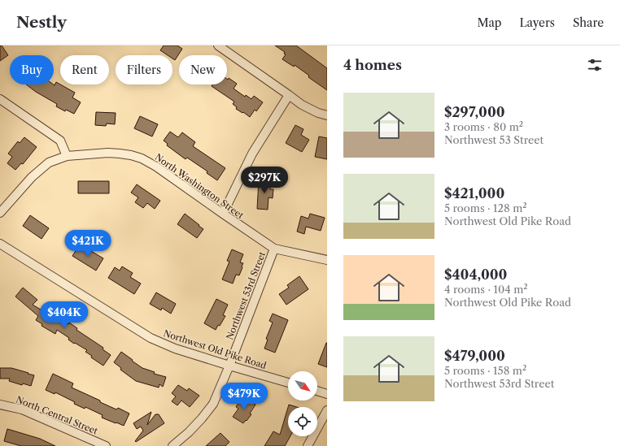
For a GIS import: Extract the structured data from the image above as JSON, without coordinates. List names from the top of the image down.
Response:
{
  "streets": {
    "street": [
      "North Washington Street",
      "Northwest 53rd Street",
      "Northwest Old Pike Road",
      "North Central Street"
    ]
  },
  "crossings": [
    ["North Washington Street", "Northwest 53rd Street"],
    ["Northwest 53rd Street", "Northwest Old Pike Road"]
  ],
  "north": "bottom right",
  "page": {
    "header": "Nestly",
    "nav": ["Map", "Layers", "Share"],
    "heading": "4 homes",
    "chip": [
      "Buy",
      "Rent",
      "Filters",
      "New"
    ],
    "list": [
      {
        "name": "$297,000",
        "note": "3 rooms · 80 m² · Northwest 53 Street"
      },
      {
        "name": "$421,000",
        "note": "5 rooms · 128 m² · Northwest Old Pike Road"
      },
      {
        "name": "$404,000",
        "note": "4 rooms · 104 m² · Northwest Old Pike Road"
      },
      {
        "name": "$479,000",
        "note": "5 rooms · 158 m² · Northwest 53rd Street"
      }
    ],
    "price": [
      "$297K",
      "$421K",
      "$404K",
      "$479K"
    ]
  }
}
